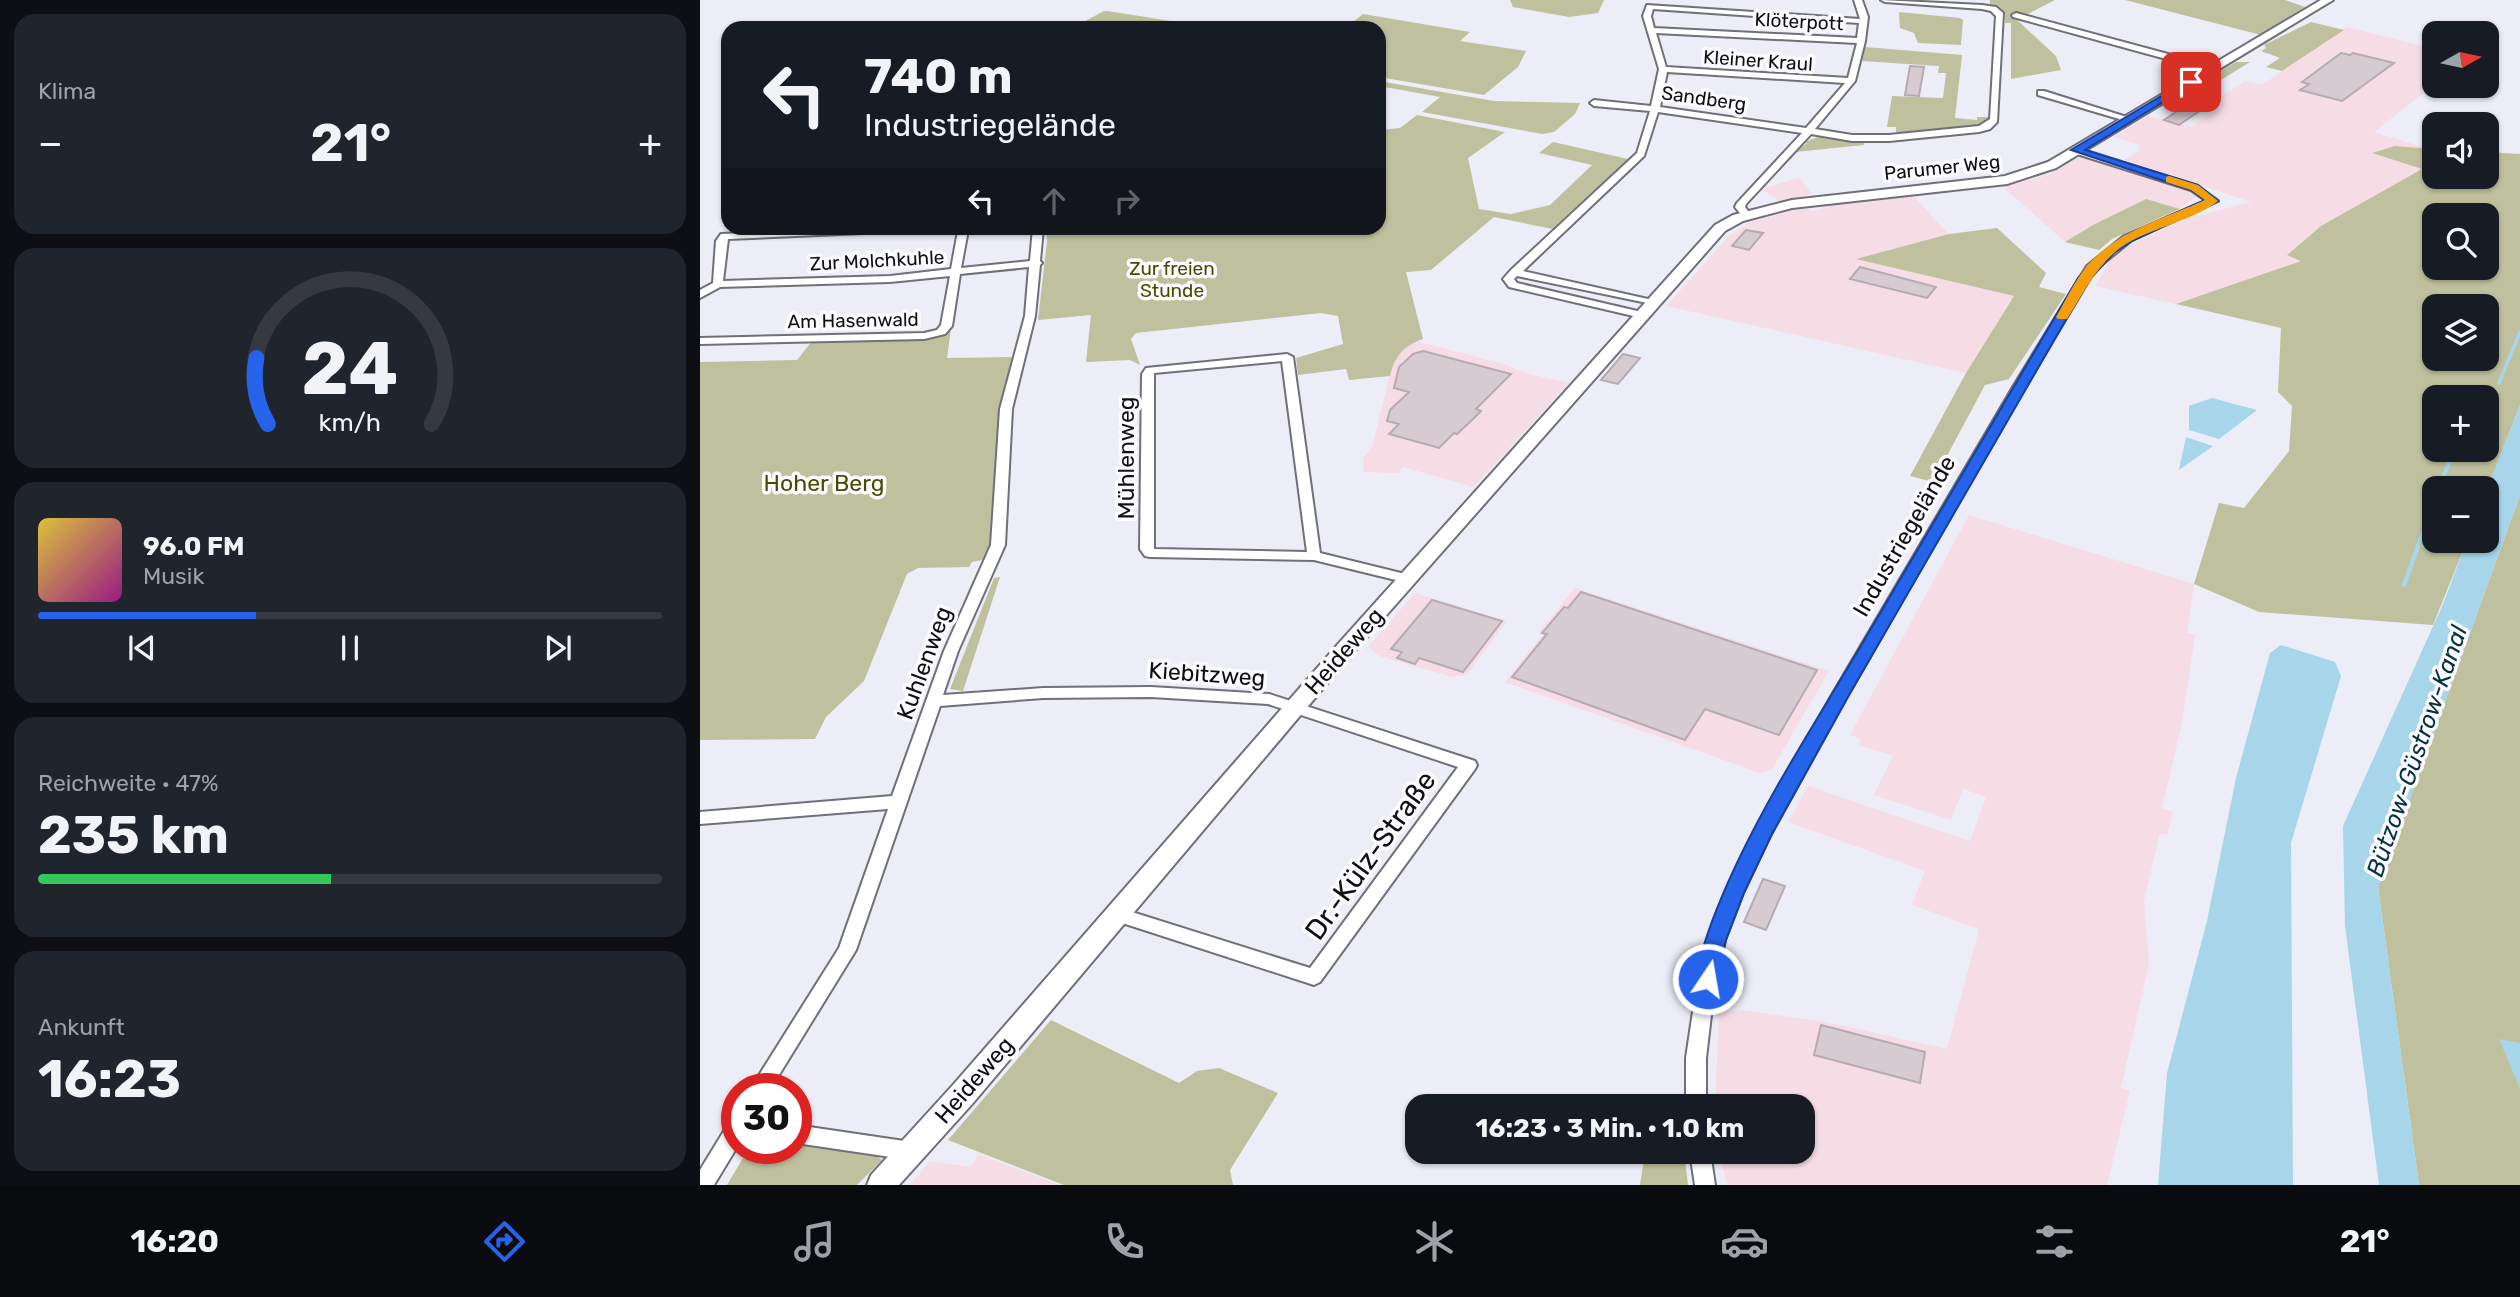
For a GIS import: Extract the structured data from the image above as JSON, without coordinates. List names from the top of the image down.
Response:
{
  "streets": {
    "street": [
      "Klöterpott",
      "Kleiner Kraul",
      "Sandberg",
      "Parumer Weg",
      "Zur Molchkuhle",
      "Am Hasenwald",
      "Mühlenweg",
      "Industriegelände",
      "Heideweg",
      "Kuhlenweg",
      "Kiebitzweg",
      "Dr.-Külz-Straße"
    ]
  },
  "crossings": [
    ["Parumer Weg", "Industriegelände"],
    ["Parumer Weg", "Heideweg"],
    ["Zur Molchkuhle", "Am Hasenwald"],
    ["Zur Molchkuhle", "Kuhlenweg"],
    ["Mühlenweg", "Heideweg"],
    ["Heideweg", "Kiebitzweg"],
    ["Heideweg", "Dr.-Külz-Straße"],
    ["Kuhlenweg", "Kiebitzweg"],
    ["Kiebitzweg", "Dr.-Külz-Straße"]
  ],
  "water": ["Bützow-Güstrow-Kanal"],
  "parks": ["Zur freien Stunde", "Hoher Berg"],
  "north": "right",
  "page": {
    "tile": [
      "Klima",
      ["Reichweite · 47%", "235 km"],
      ["Ankunft", "16:23"]
    ],
    "map_buttons": ["+", "−"],
    "turn": ["740 m", "Industriegelände"],
    "heat": ["−", "21°", "+"],
    "song": ["96.0 FM", "Musik"],
    "limit": "30",
    "trip": "16:23 · 3 Min. · 1.0 km",
    "tabs": ["16:20", "21°"],
    "gauge": ["24", "km/h"]
  }
}
